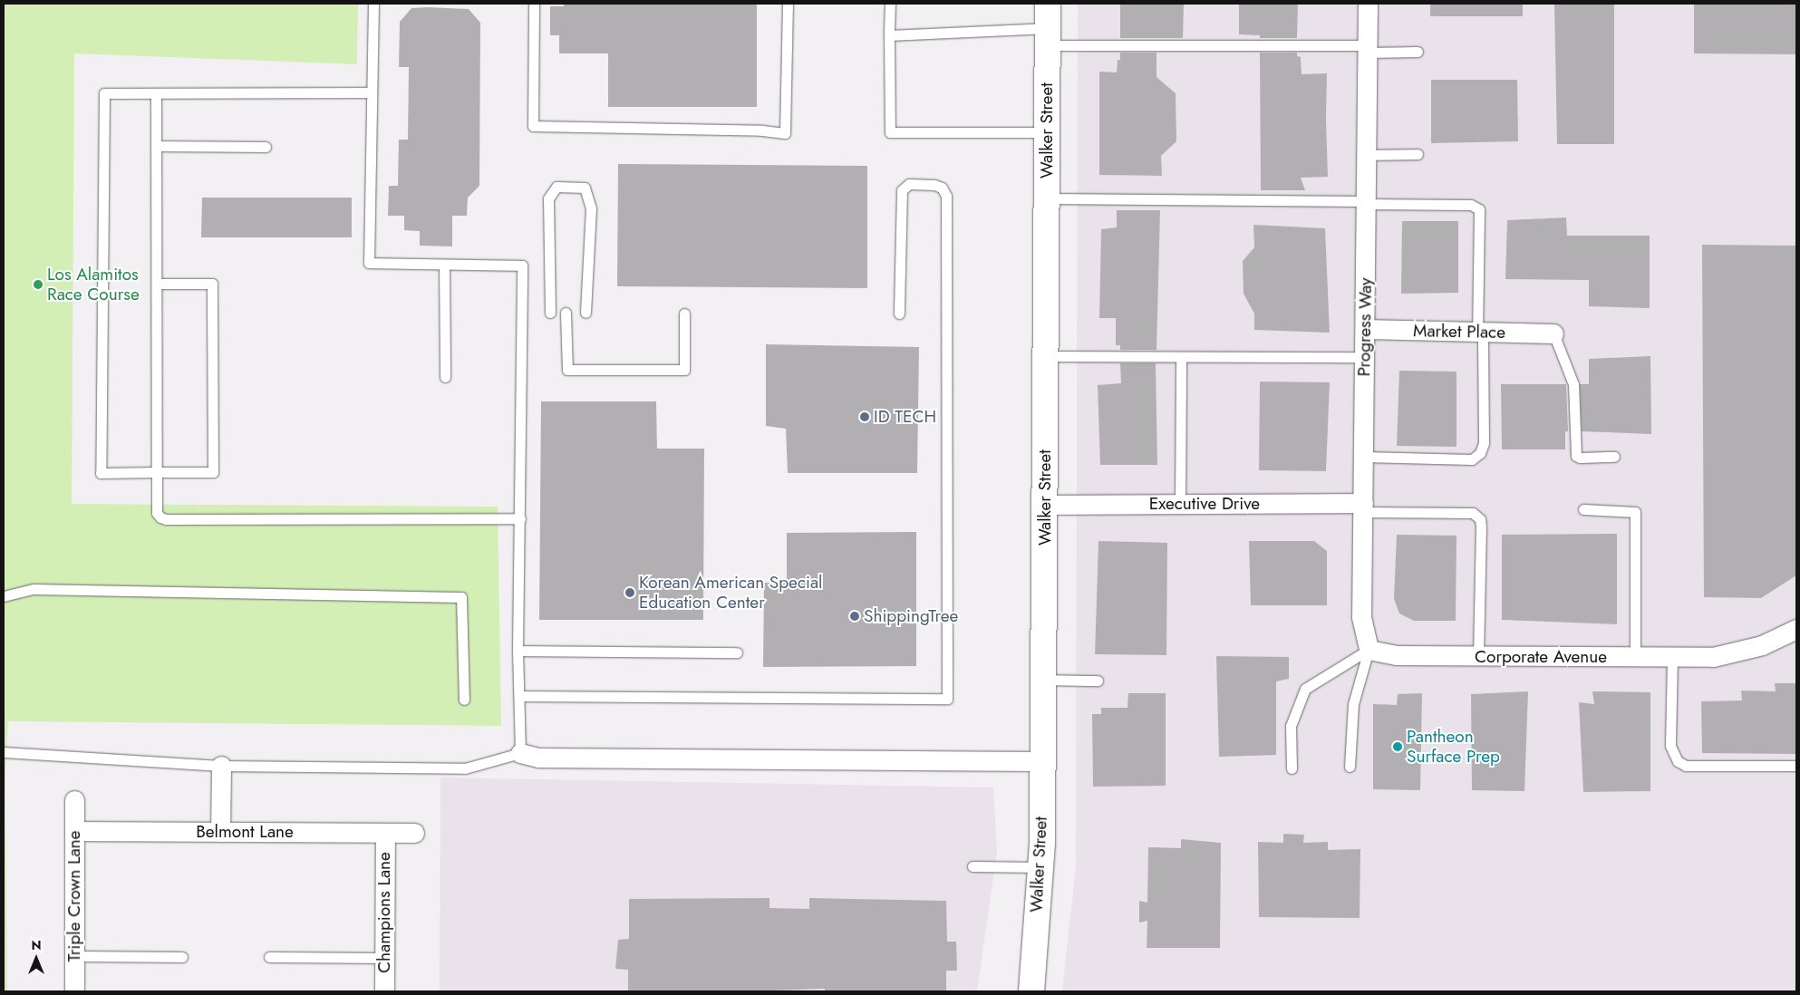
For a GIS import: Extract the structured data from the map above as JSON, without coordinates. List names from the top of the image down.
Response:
{
  "streets": {
    "main road": ["Walker Street"],
    "street": [
      "Progress Way",
      "Market Place",
      "Executive Drive",
      "Corporate Avenue",
      "Belmont Lane",
      "Triple Crown Lane",
      "Champions Lane"
    ]
  },
  "crossings": [
    ["Walker Street", "Executive Drive"],
    ["Progress Way", "Market Place"],
    ["Progress Way", "Executive Drive"],
    ["Progress Way", "Corporate Avenue"],
    ["Belmont Lane", "Triple Crown Lane"],
    ["Belmont Lane", "Champions Lane"]
  ],
  "places": [
    "Los Alamitos Race Course",
    "ID TECH",
    "Korean American Special Education Center",
    "ShippingTree",
    "Pantheon Surface Prep"
  ],
  "north": "top"
}
